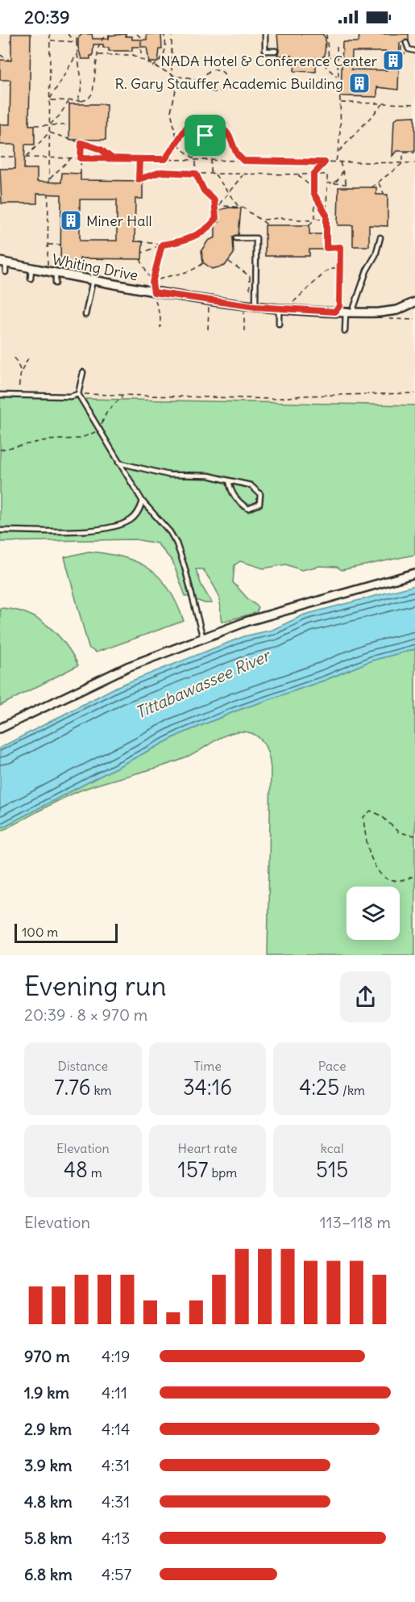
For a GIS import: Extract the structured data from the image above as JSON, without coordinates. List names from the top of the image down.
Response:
{
  "streets": {
    "street": ["Whiting Drive"]
  },
  "water": ["Tittabawassee River"],
  "places": {
    "building": ["NADA Hotel & Conference Center", "R. Gary Stauffer Academic Building", "Miner Hall"]
  },
  "scale_bar": "100 m",
  "page": {
    "status": "20:39",
    "scale": "100 m",
    "heading": ["Evening run", "20:39 · 8 × 970 m"],
    "stats": [
      ["Distance", "7.76 km"],
      ["Time", "34:16"],
      ["Pace", "4:25 /km"],
      ["Elevation", "48 m"],
      ["Heart rate", "157 bpm"],
      ["kcal", "515"]
    ],
    "chart": ["Elevation", "113–118 m"],
    "list": [
      {
        "name": "970 m",
        "note": "4:19"
      },
      {
        "name": "1.9 km",
        "note": "4:11"
      },
      {
        "name": "2.9 km",
        "note": "4:14"
      },
      {
        "name": "3.9 km",
        "note": "4:31"
      },
      {
        "name": "4.8 km",
        "note": "4:31"
      },
      {
        "name": "5.8 km",
        "note": "4:13"
      },
      {
        "name": "6.8 km",
        "note": "4:57"
      }
    ]
  }
}
